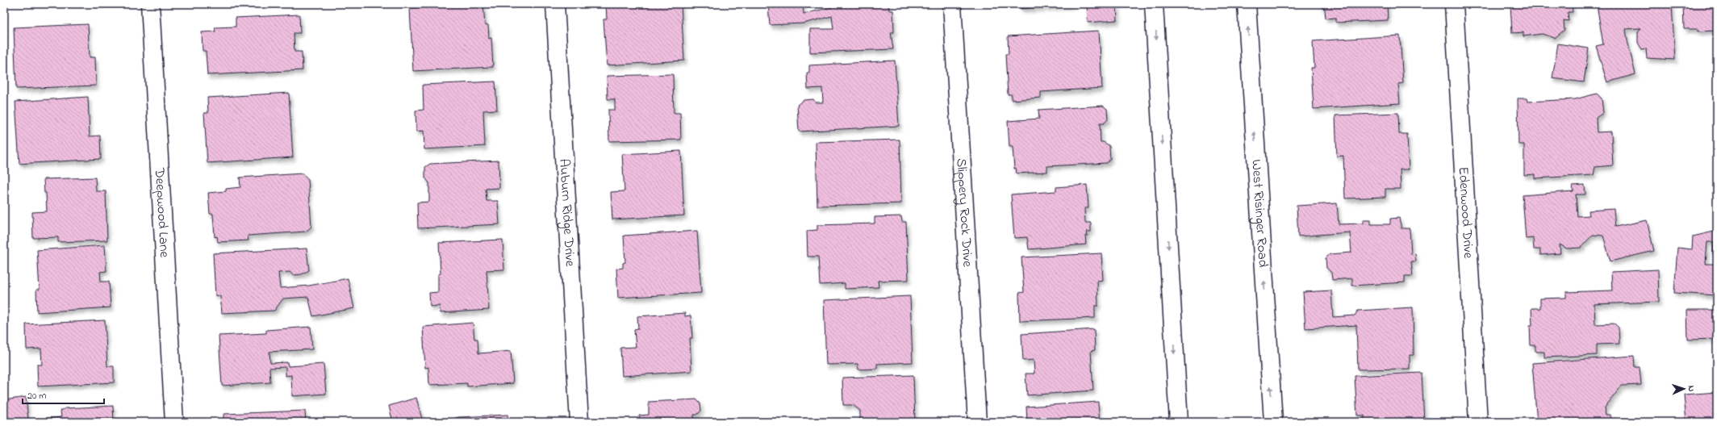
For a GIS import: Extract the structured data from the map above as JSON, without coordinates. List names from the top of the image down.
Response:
{
  "streets": {
    "street": [
      "Deepwood Lane",
      "Auburn Ridge Drive",
      "Slippery Rock Drive",
      "West Risinger Road",
      "Edenwood Drive"
    ]
  },
  "scale_bar": "20 m",
  "north": "right"
}
